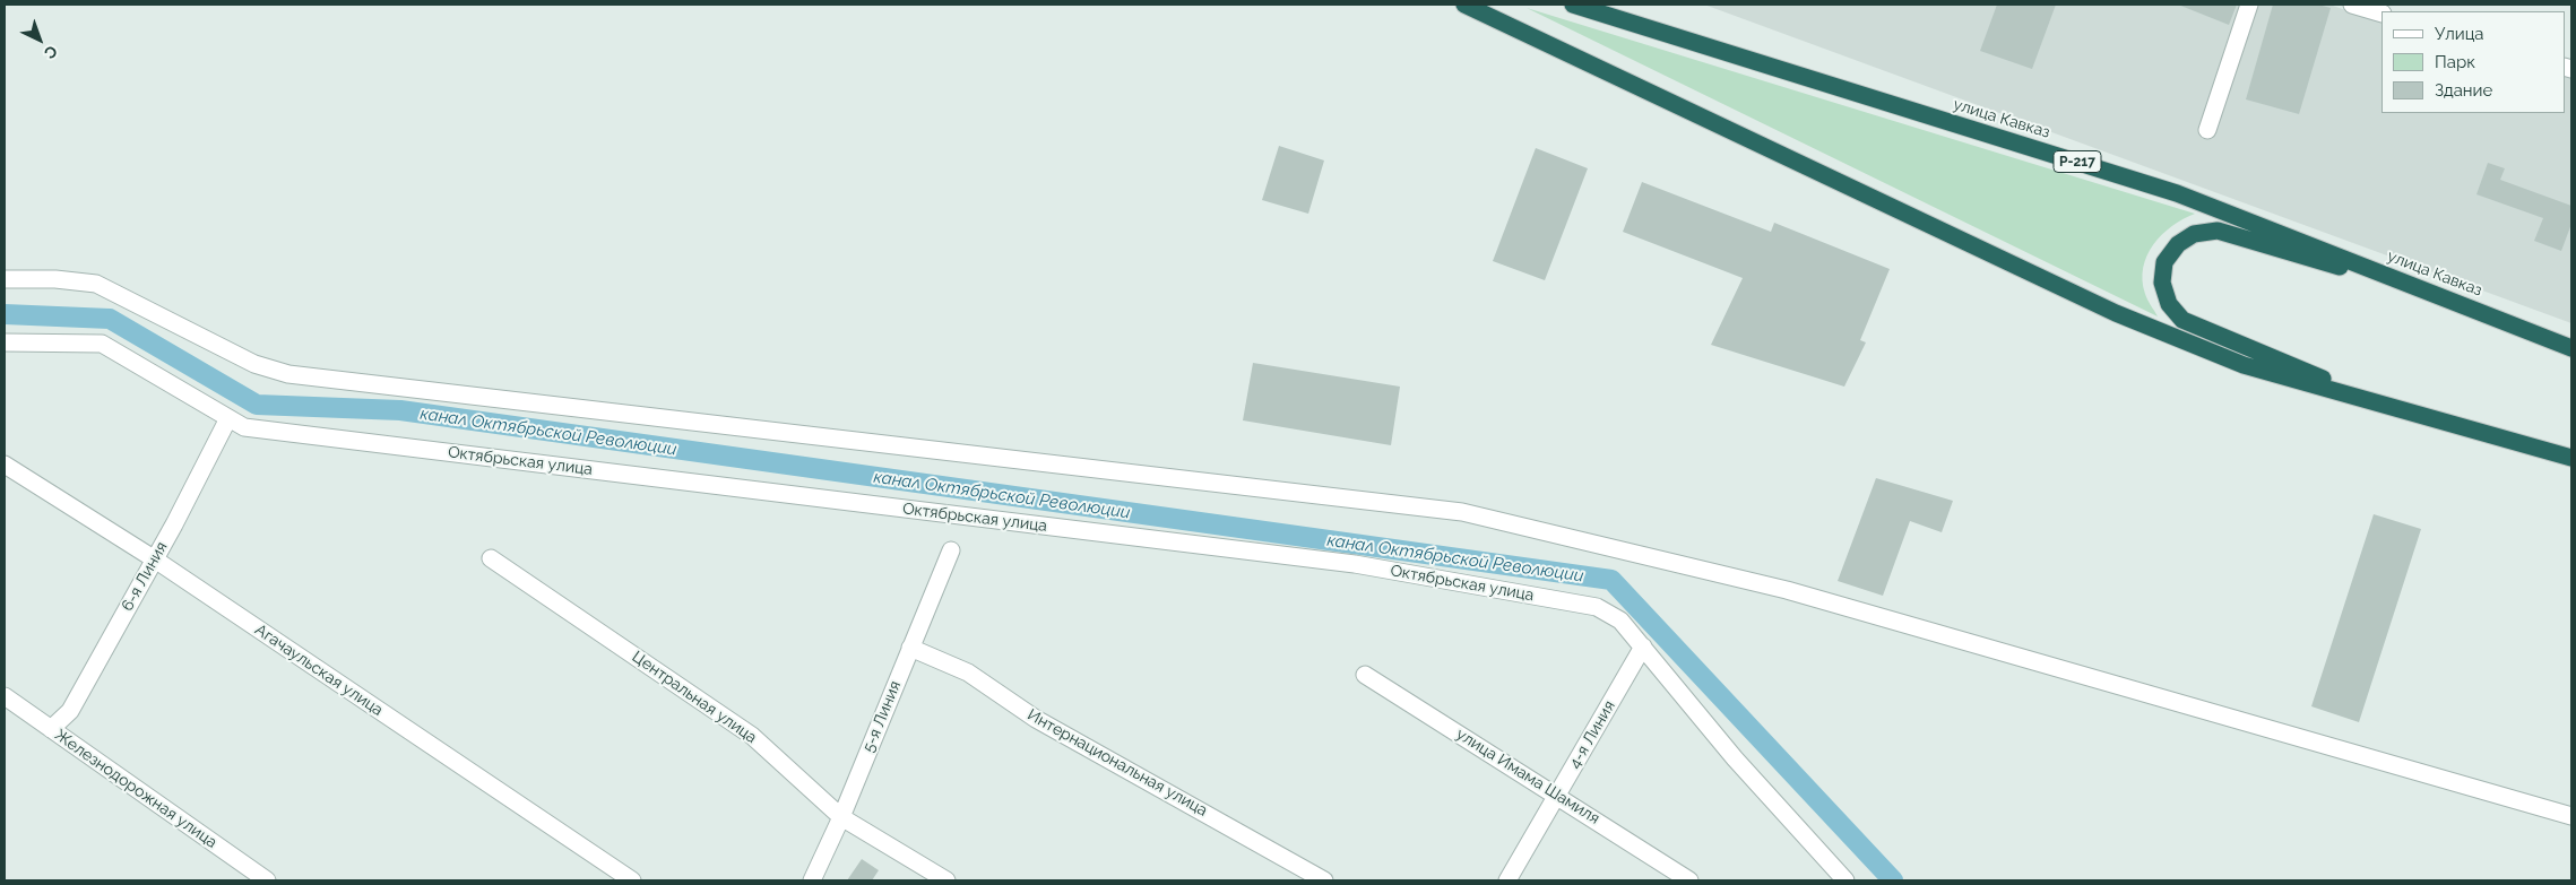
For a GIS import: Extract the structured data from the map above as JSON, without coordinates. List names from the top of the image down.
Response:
{
  "streets": {
    "highway": ["улица Кавказ", "Р-217"],
    "street": [
      "Октябрьская улица",
      "6-я Линия",
      "Агачаульская улица",
      "Центральная улица",
      "5-я Линия",
      "4-я Линия",
      "Интернациональная улица",
      "улица Имама Шамиля",
      "Железнодорожная улица"
    ]
  },
  "crossings": [
    ["Октябрьская улица", "6-я Линия"],
    ["Октябрьская улица", "4-я Линия"],
    ["6-я Линия", "Агачаульская улица"],
    ["6-я Линия", "Железнодорожная улица"],
    ["Центральная улица", "5-я Линия"],
    ["5-я Линия", "Интернациональная улица"],
    ["4-я Линия", "улица Имама Шамиля"]
  ],
  "water": ["канал Октябрьской Революции"],
  "legend": ["Улица", "Парк", "Здание"],
  "north": "bottom right"
}
